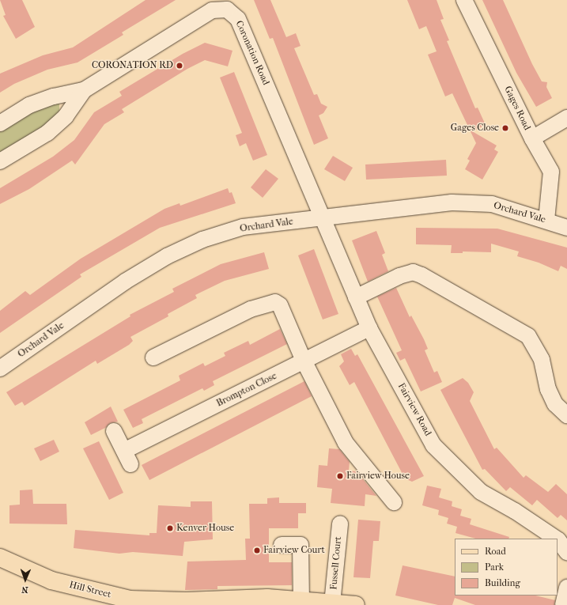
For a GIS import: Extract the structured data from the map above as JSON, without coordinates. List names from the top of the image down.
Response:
{
  "streets": {
    "main road": ["Hill Street"],
    "street": [
      "Coronation Road",
      "Gages Road",
      "Orchard Vale",
      "Brompton Close",
      "Fairview Road",
      "Fussell Court"
    ]
  },
  "crossings": [
    ["Coronation Road", "Orchard Vale"],
    ["Coronation Road", "Fairview Road"],
    ["Gages Road", "Orchard Vale"],
    ["Orchard Vale", "Fairview Road"],
    ["Brompton Close", "Fairview Road"],
    ["Fussell Court", "Hill Street"]
  ],
  "places": [
    "CORONATION RD",
    "Gages Close",
    "Fairview House",
    "Kenver House",
    "Fairview Court"
  ],
  "legend": ["Road", "Park", "Building"],
  "north": "bottom"
}
